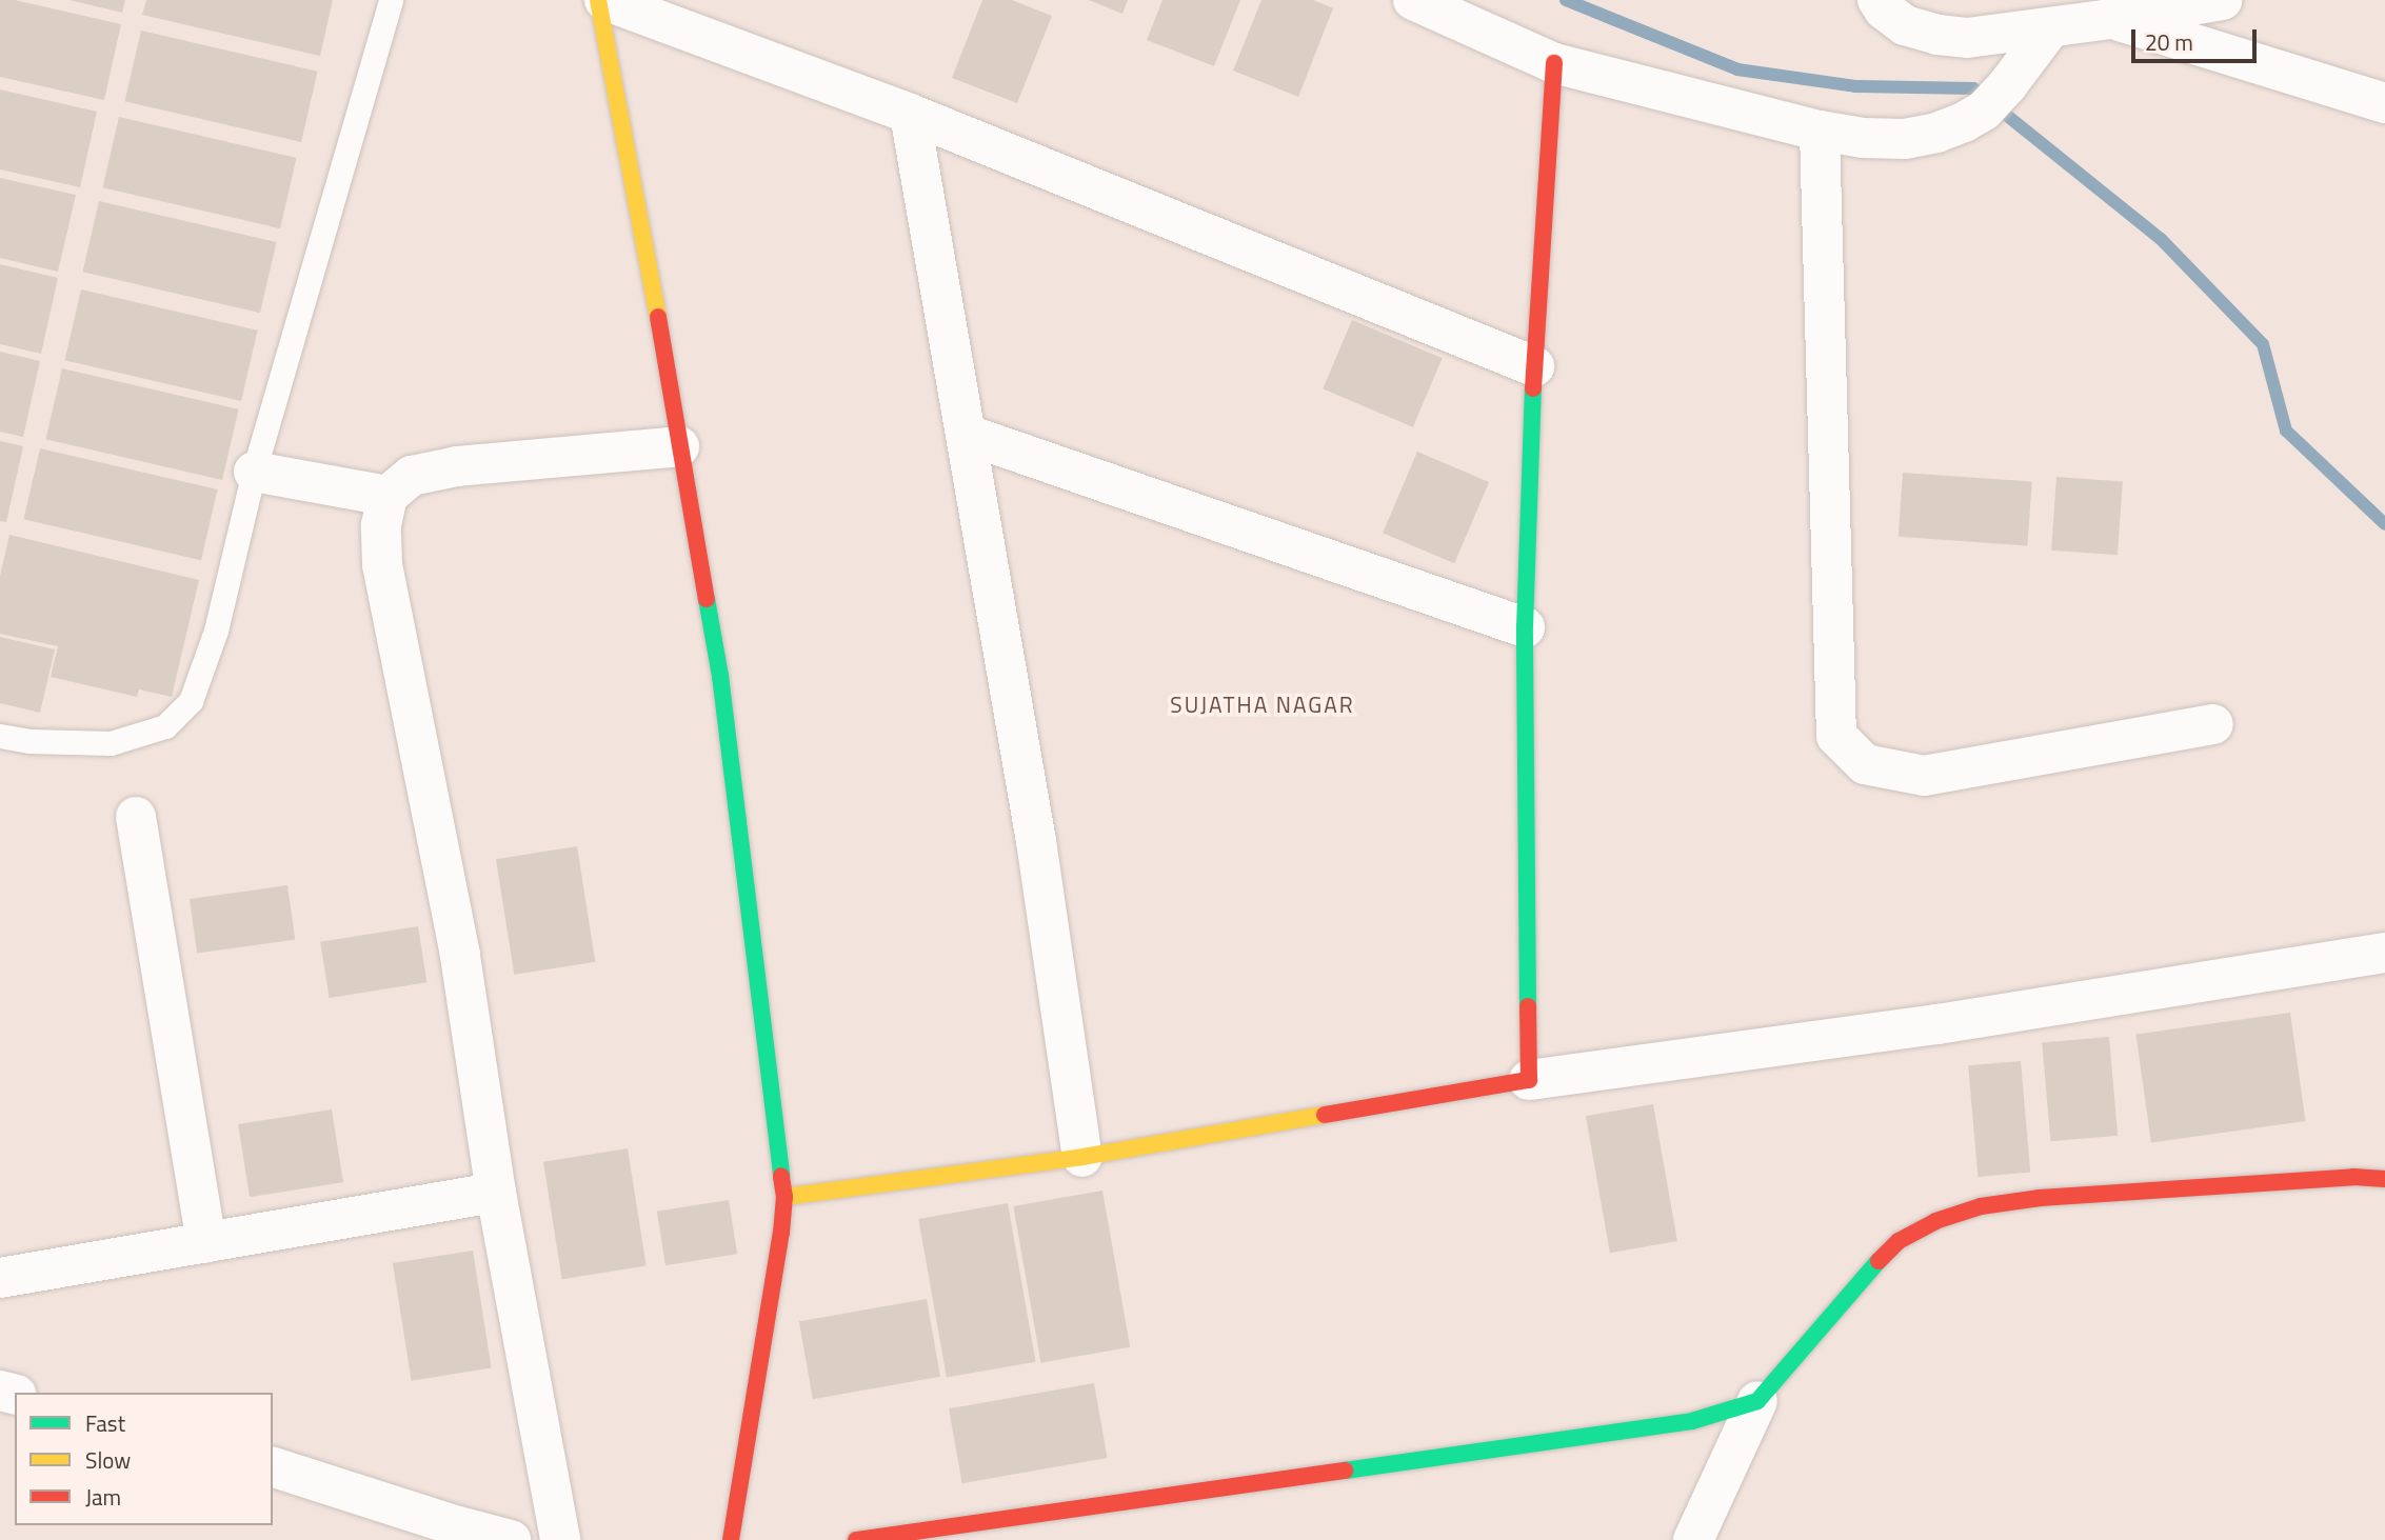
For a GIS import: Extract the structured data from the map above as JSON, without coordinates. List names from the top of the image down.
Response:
{
  "districts": ["SUJATHA NAGAR"],
  "legend": ["Fast", "Slow", "Jam"],
  "scale_bar": "20 m"
}
